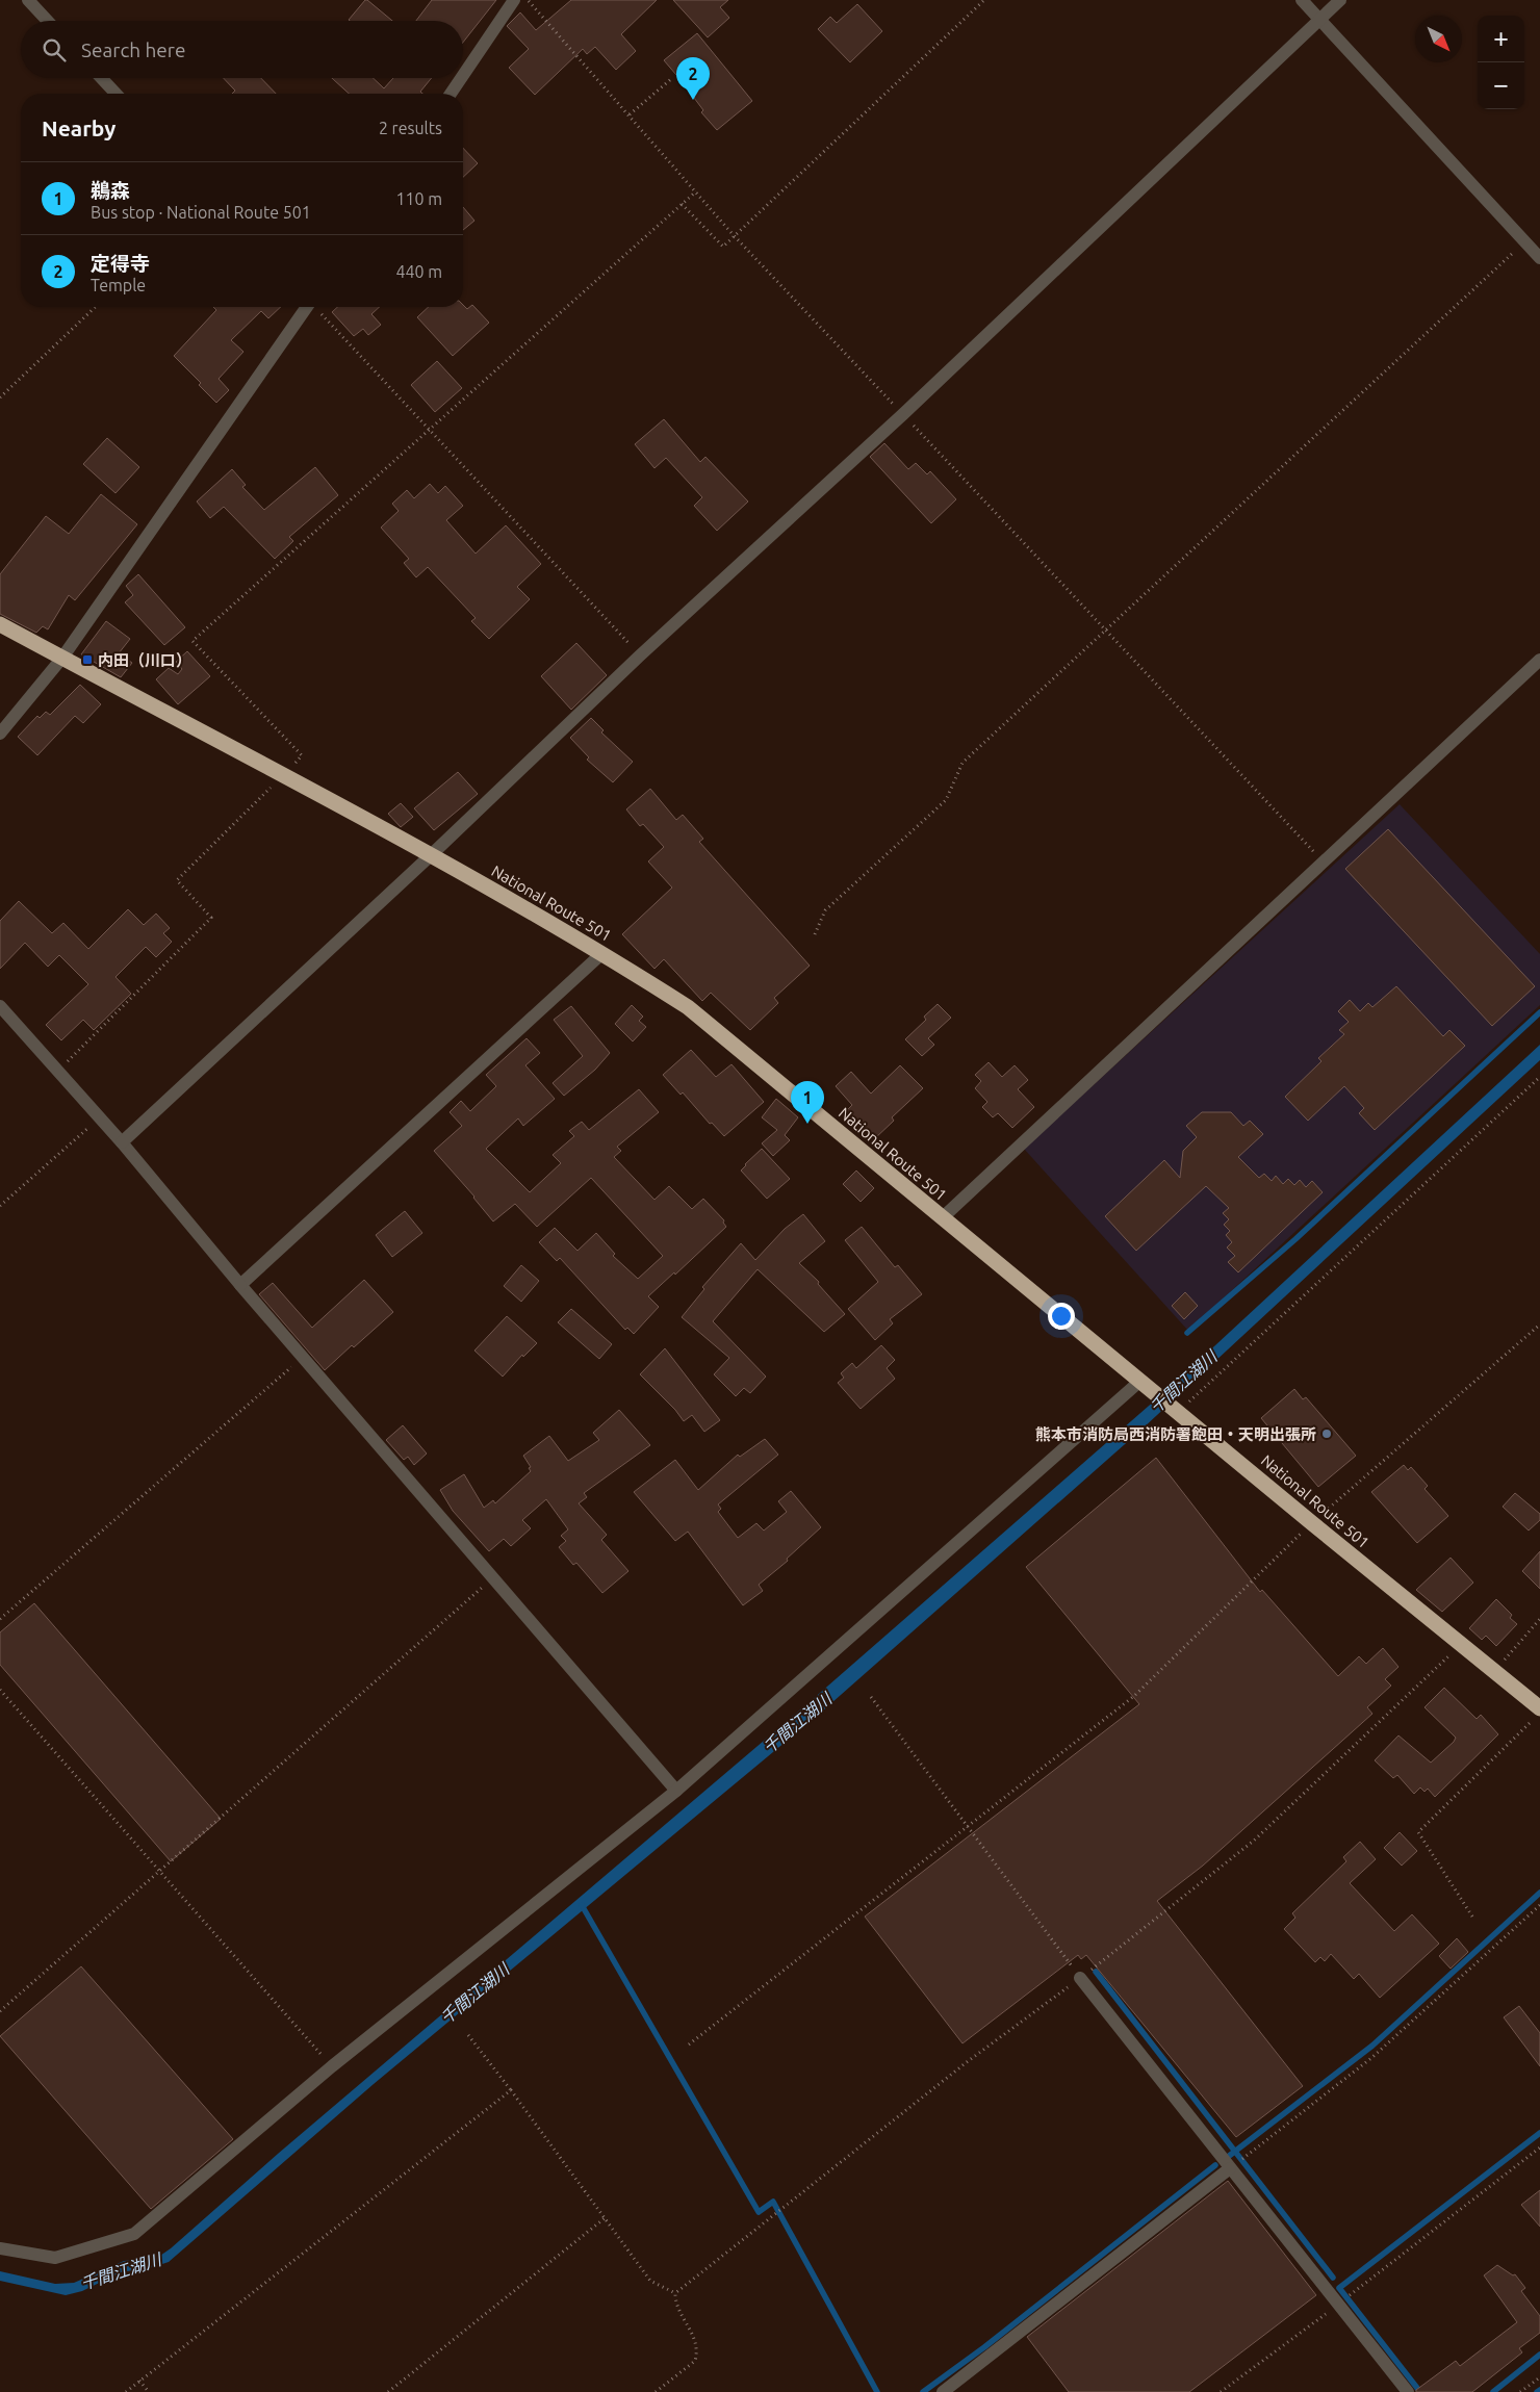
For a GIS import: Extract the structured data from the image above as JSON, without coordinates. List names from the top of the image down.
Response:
{
  "streets": {
    "highway": ["National Route 501"]
  },
  "water": ["千間江湖川"],
  "places": {
    "transit": ["内田（川口）"],
    "other": ["熊本市消防局西消防署飽田・天明出張所"]
  },
  "north": "bottom right",
  "page": {
    "map_buttons": ["+", "−"],
    "search": "Search here",
    "pins": ["2", "1"],
    "heading": ["Nearby", "2 results"],
    "list": [
      {
        "mark": "1",
        "name": "鵜森",
        "note": "Bus stop · National Route 501",
        "value": "110 m"
      },
      {
        "mark": "2",
        "name": "定得寺",
        "note": "Temple",
        "value": "440 m"
      }
    ]
  }
}
